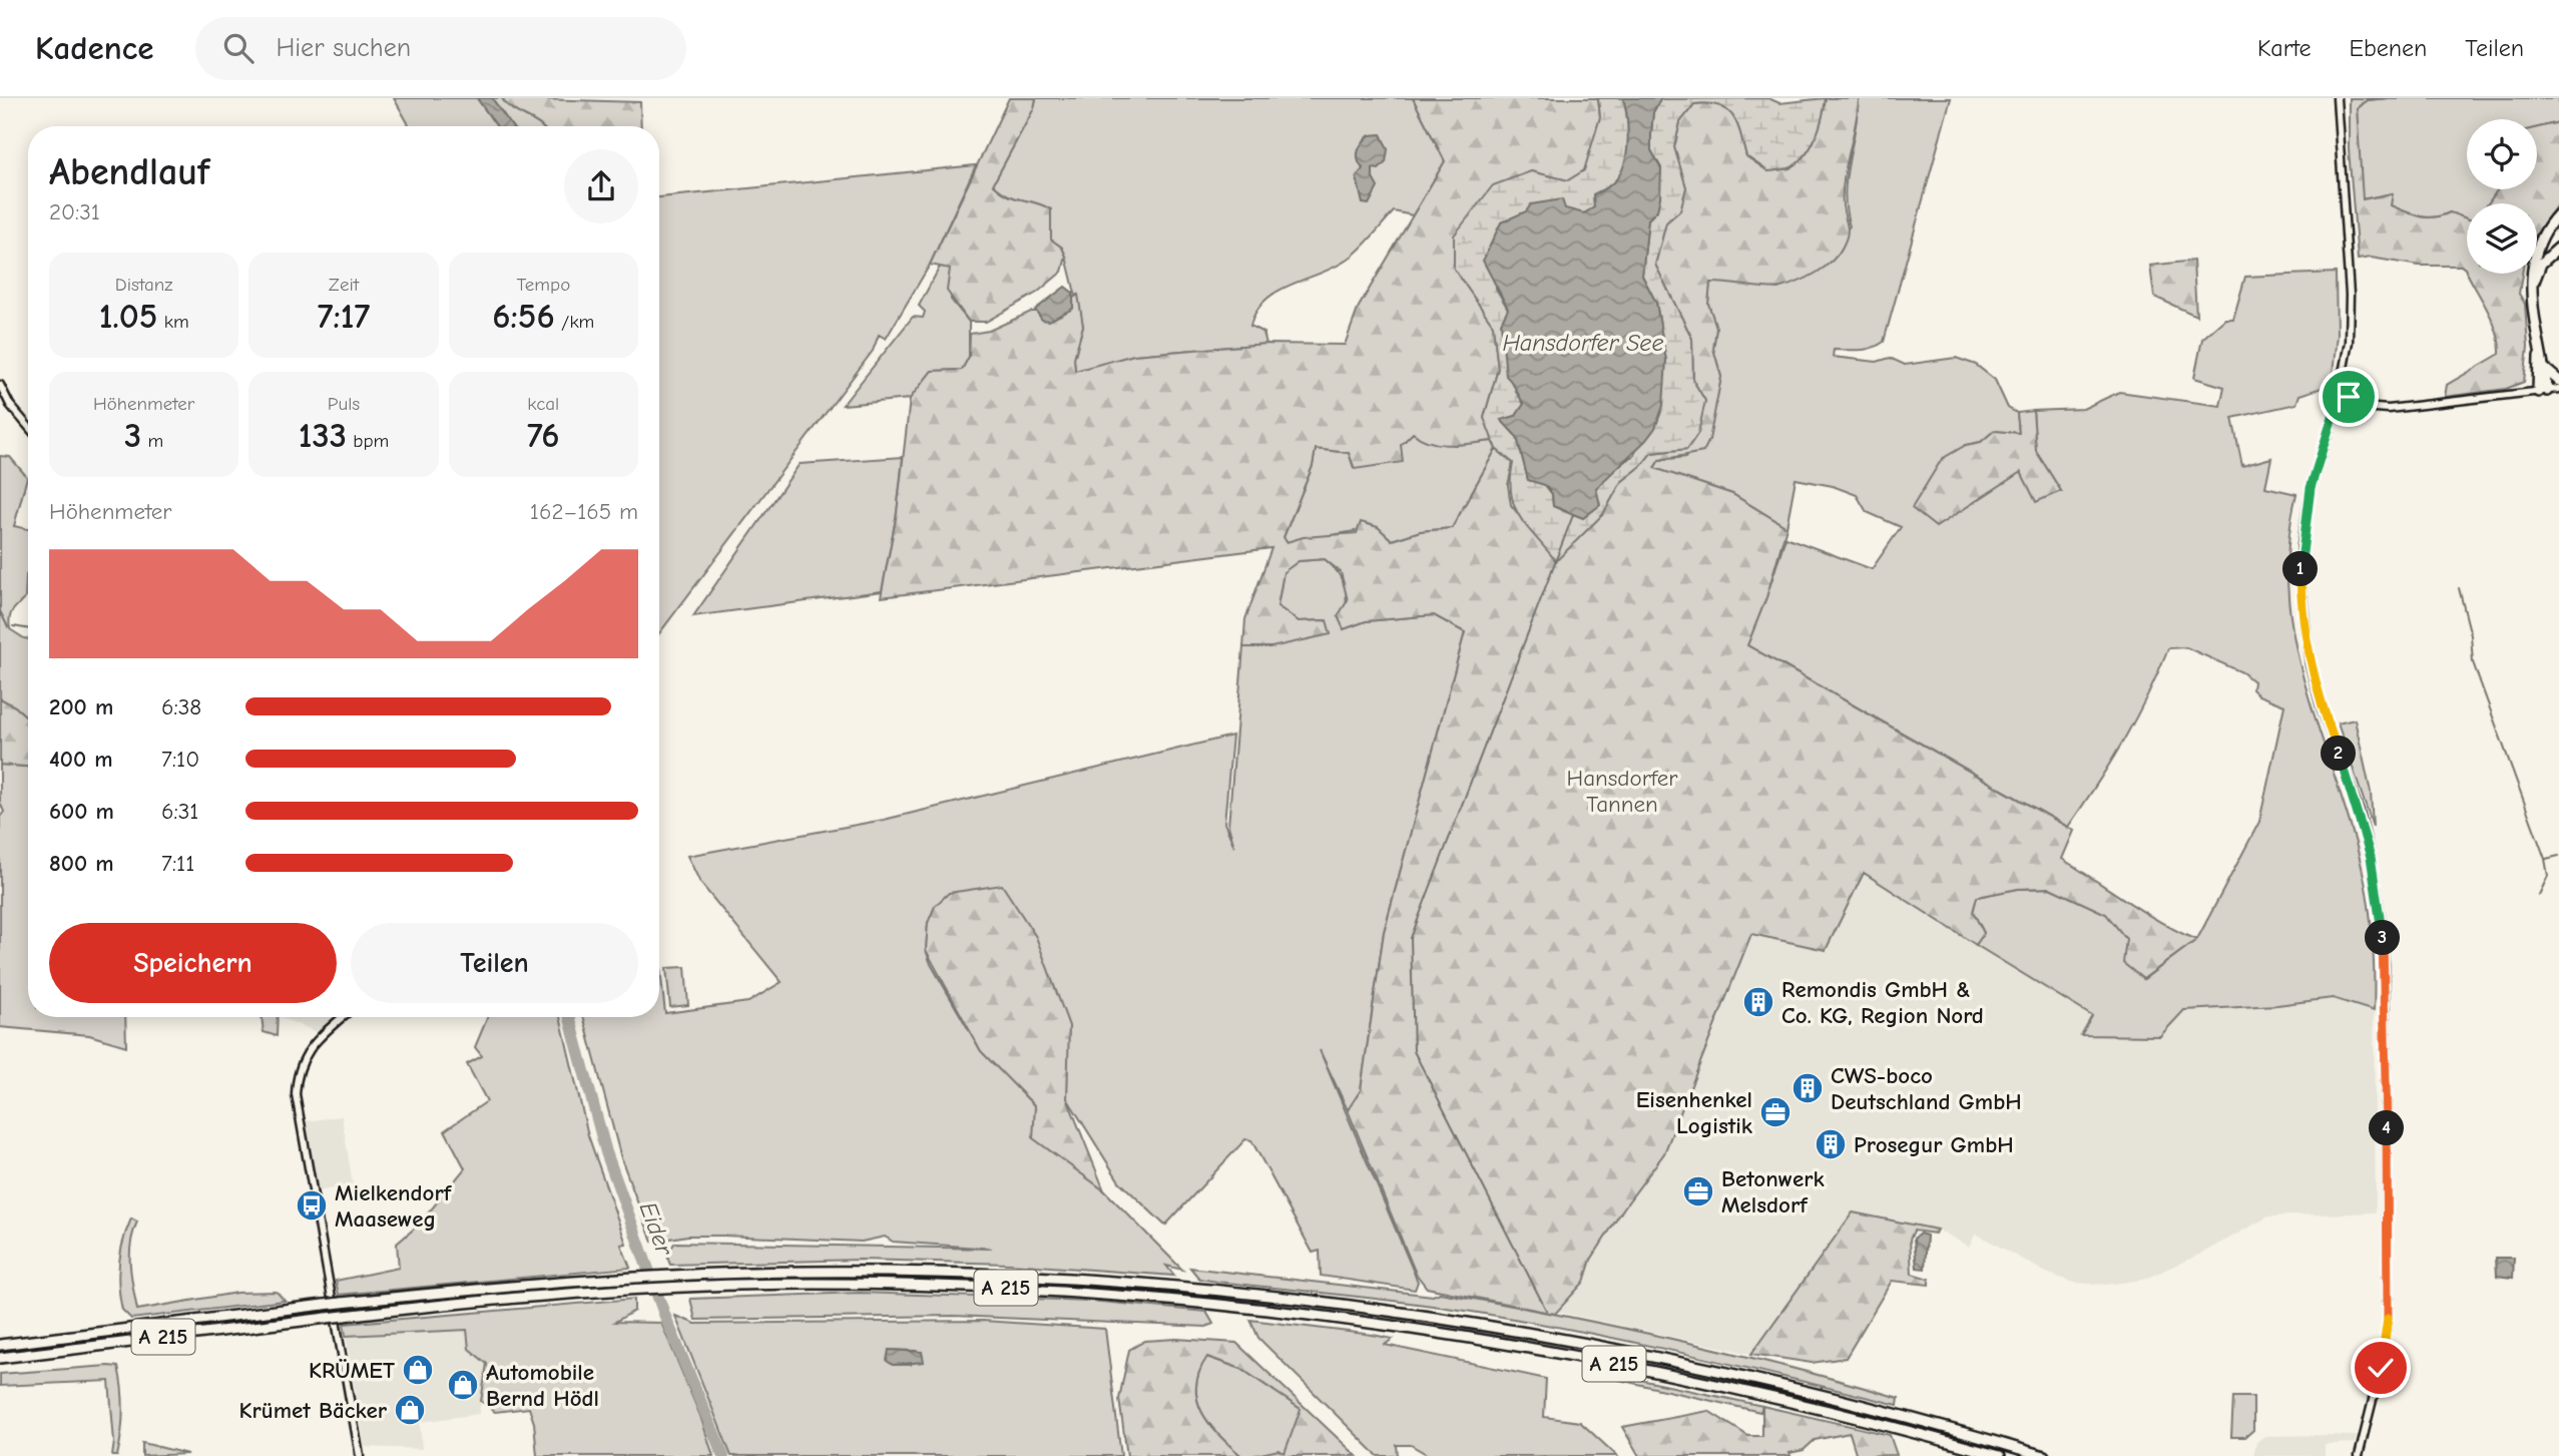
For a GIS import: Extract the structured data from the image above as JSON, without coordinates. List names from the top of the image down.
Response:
{
  "streets": {
    "highway": ["A 215"]
  },
  "water": ["Hansdorfer See", "Eider"],
  "parks": ["Hansdorfer Tannen"],
  "places": {
    "building": ["Remondis GmbH & Co. KG, Region Nord", "CWS-boco Deutschland GmbH", "Prosegur GmbH"],
    "office": ["Eisenhenkel Logistik", "Betonwerk Melsdorf"],
    "bus stop": ["Mielkendorf Maaseweg"],
    "shop": ["KRÜMET", "Automobile Bernd Hödl", "Krümet Bäcker"]
  },
  "page": {
    "header": "Kadence",
    "search": "Hier suchen",
    "nav": ["Karte", "Ebenen", "Teilen"],
    "heading": ["Abendlauf", "20:31"],
    "stats": [
      ["Distanz", "1.05 km"],
      ["Zeit", "7:17"],
      ["Tempo", "6:56 /km"],
      ["Höhenmeter", "3 m"],
      ["Puls", "133 bpm"],
      ["kcal", "76"]
    ],
    "chart": ["Höhenmeter", "162–165 m"],
    "pins": [
      "1",
      "2",
      "3",
      "4"
    ],
    "list": [
      {
        "name": "200 m",
        "note": "6:38"
      },
      {
        "name": "400 m",
        "note": "7:10"
      },
      {
        "name": "600 m",
        "note": "6:31"
      },
      {
        "name": "800 m",
        "note": "7:11"
      }
    ],
    "buttons": ["Speichern", "Teilen"]
  }
}
